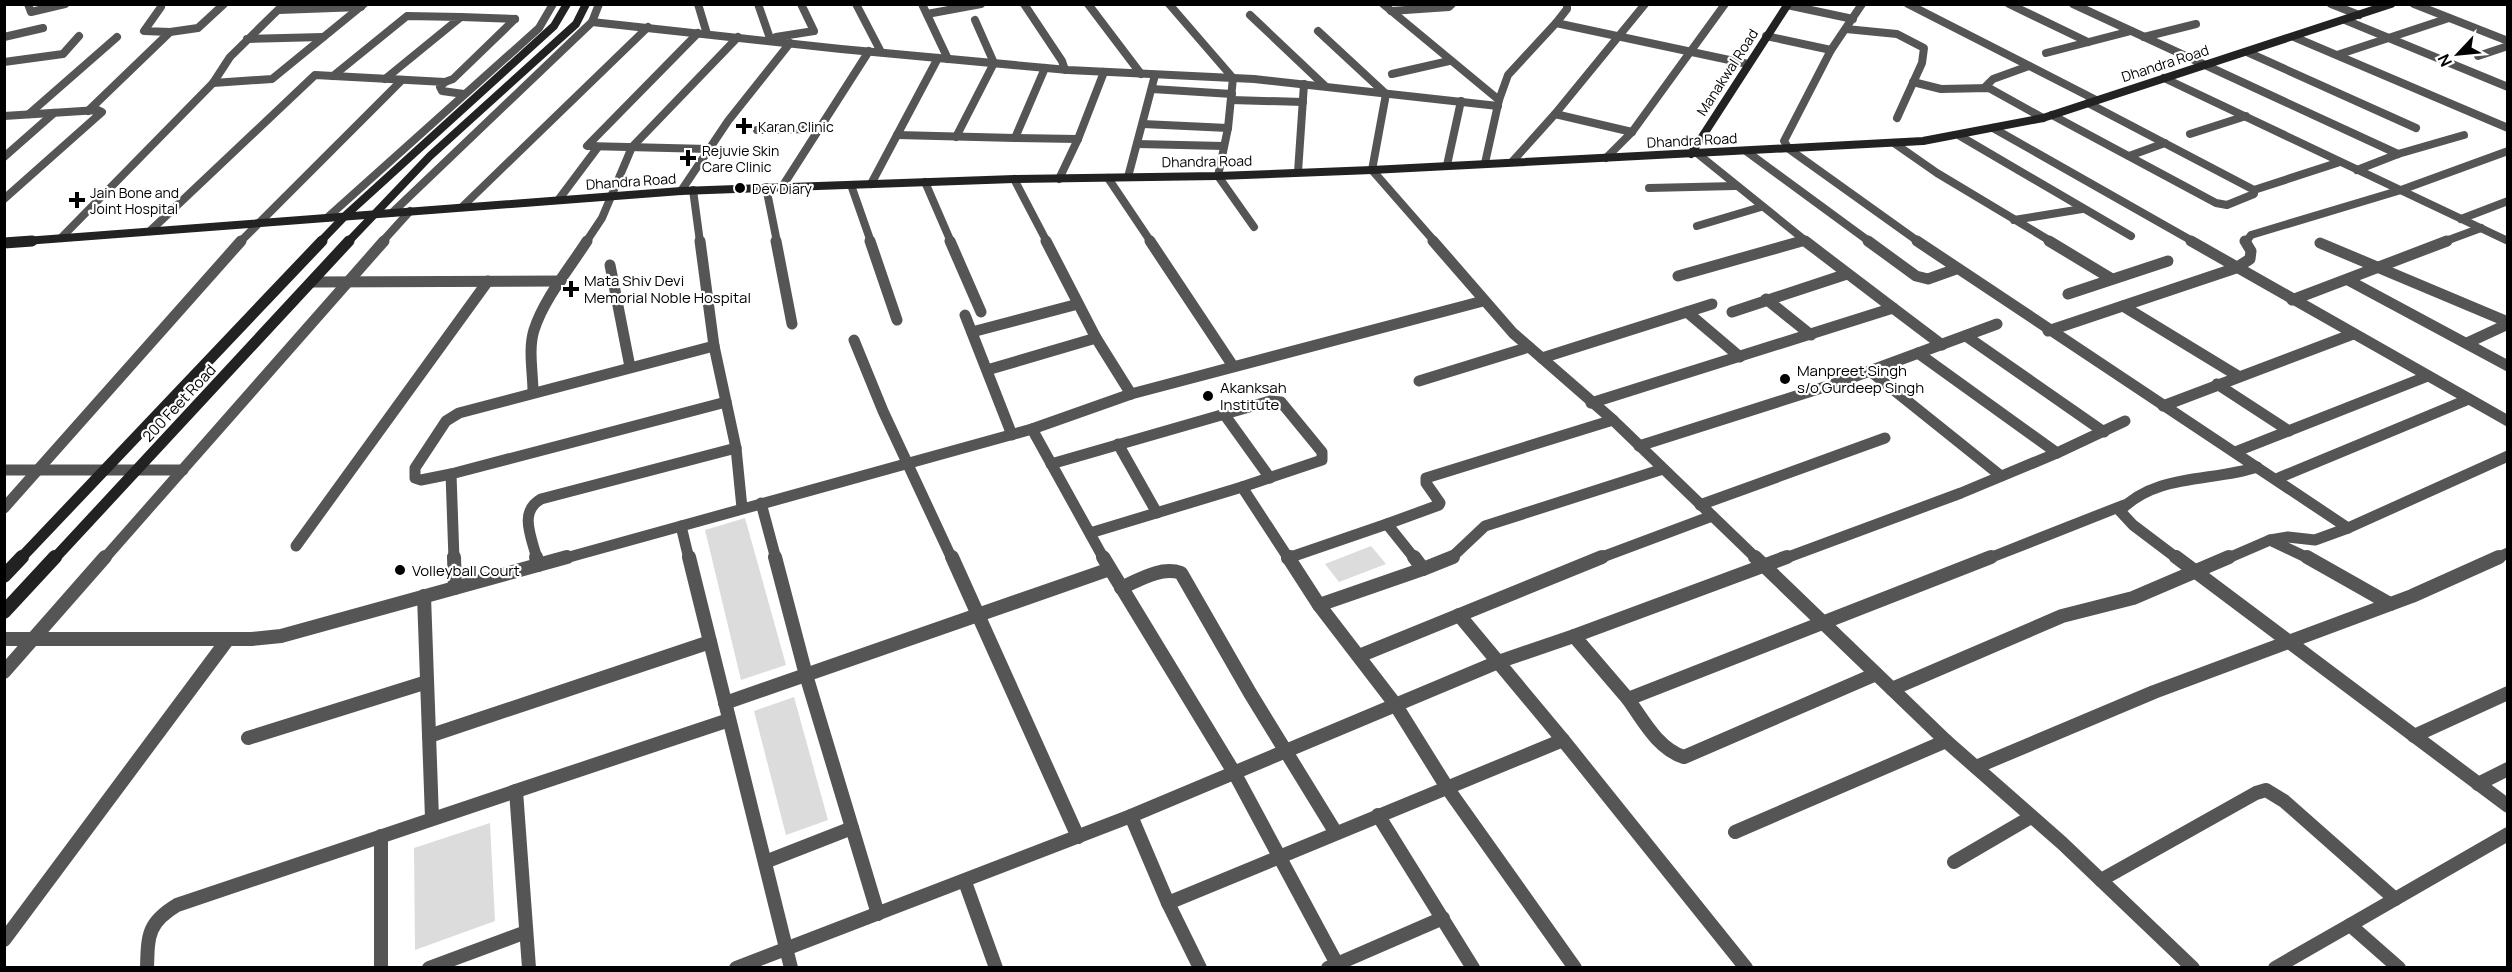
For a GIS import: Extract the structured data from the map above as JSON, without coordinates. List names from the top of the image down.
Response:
{
  "streets": {
    "street": ["Dhandra Road", "Manakwal Road", "200 Feet Road"]
  },
  "crossings": [
    ["Dhandra Road", "Manakwal Road"],
    ["Dhandra Road", "200 Feet Road"]
  ],
  "places": {
    "health": [
      "Karan Clinic",
      "Rejuvie Skin Care Clinic",
      "Jain Bone and Joint Hospital",
      "Mata Shiv Devi Memorial Noble Hospital"
    ],
    "other": [
      "Dev Diary",
      "Manpreet Singh s/o Gurdeep Singh",
      "Akanksah Institute",
      "Volleyball Court"
    ]
  },
  "north": "bottom left"
}
